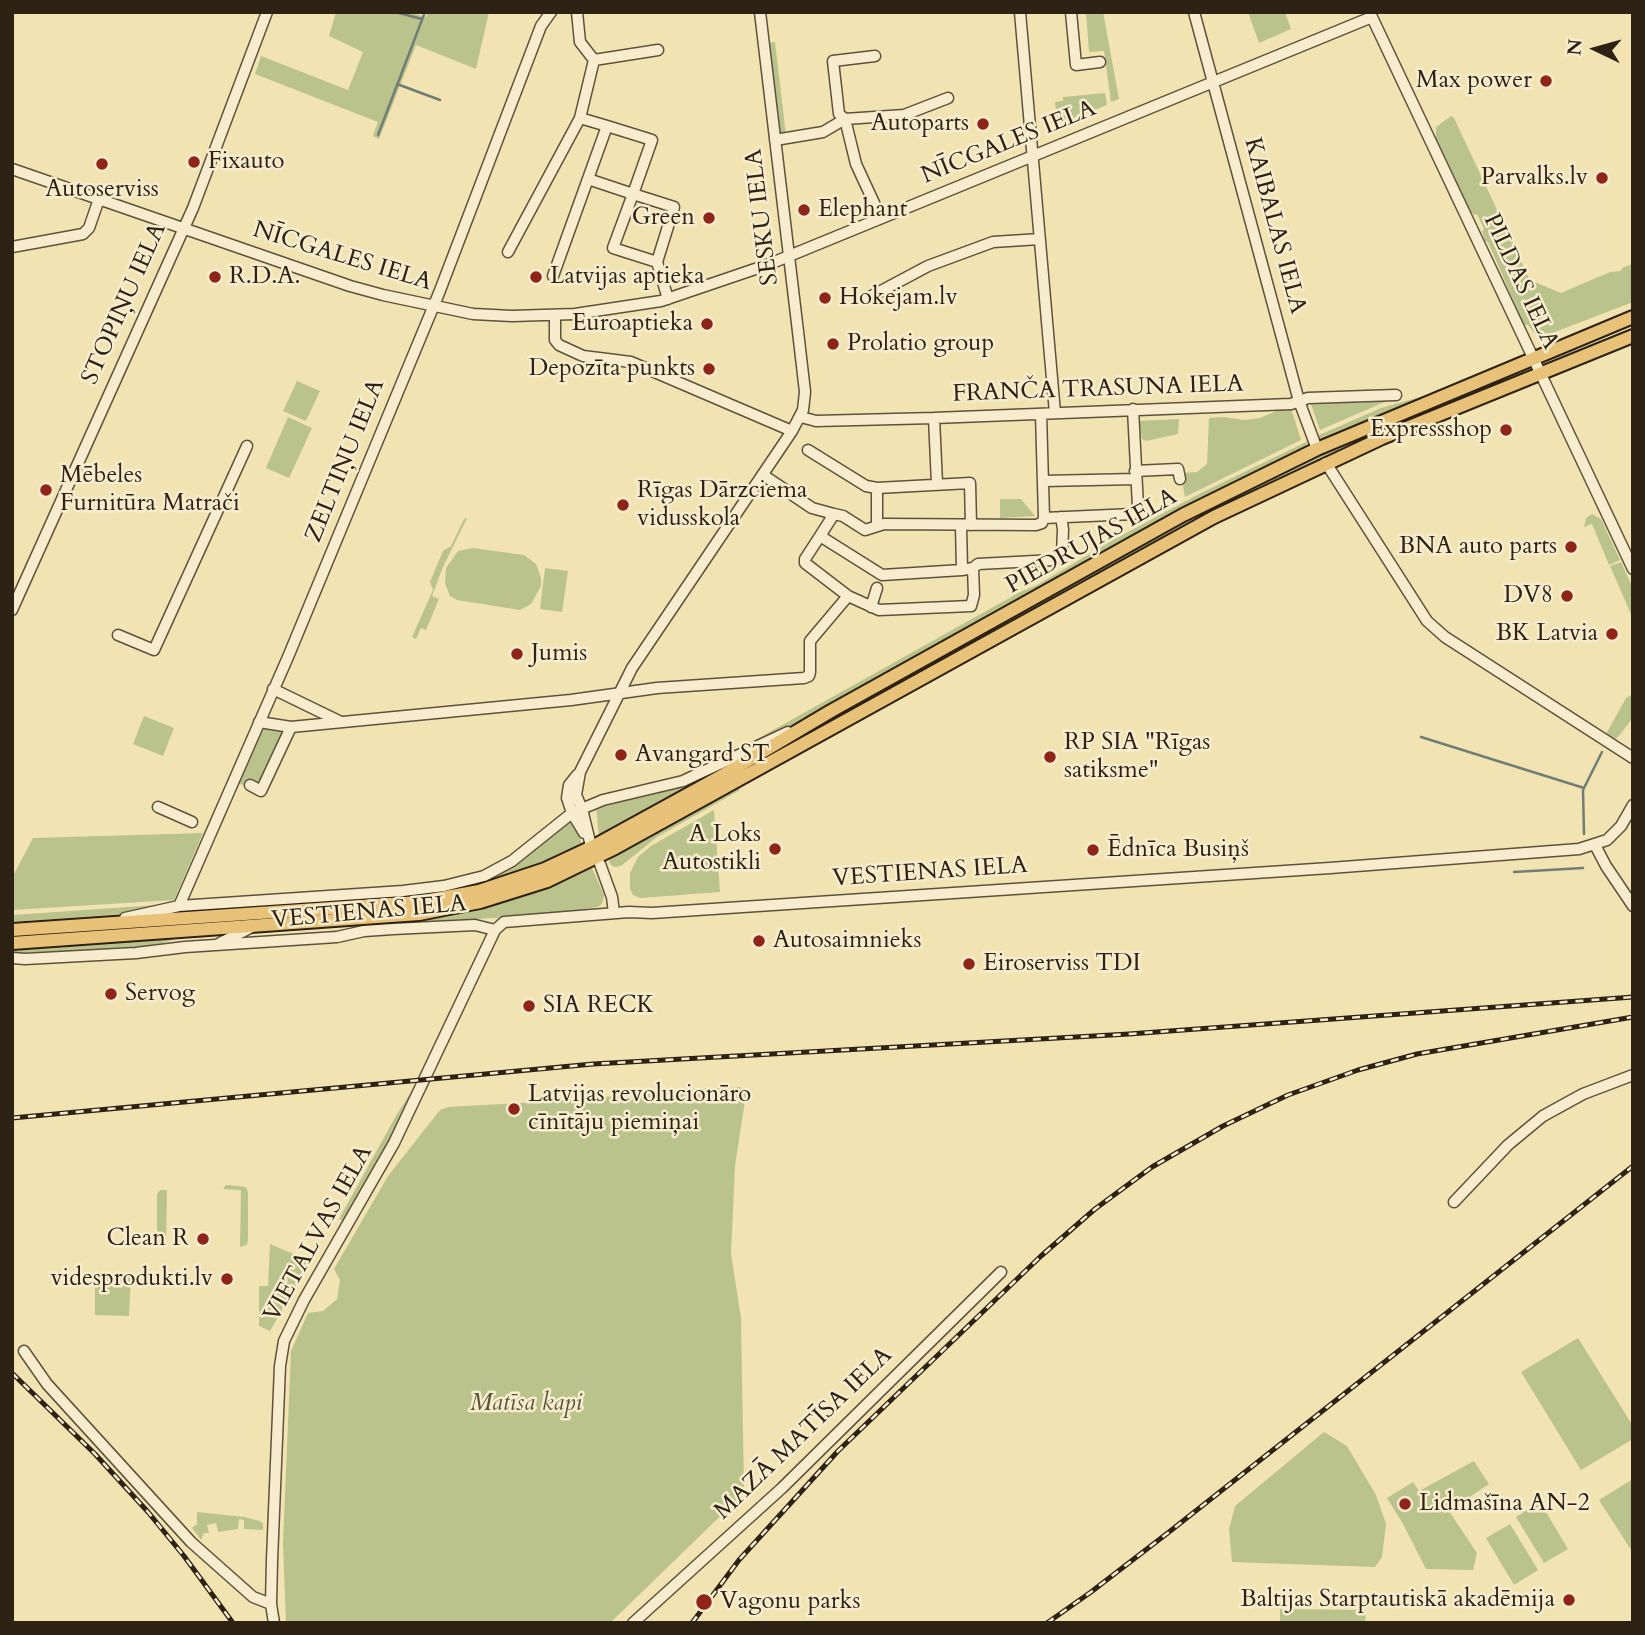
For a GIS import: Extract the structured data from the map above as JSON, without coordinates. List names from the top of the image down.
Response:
{
  "streets": {
    "main road": ["PIEDRUJAS IELA", "VESTIENAS IELA"],
    "street": [
      "NĪCGALES IELA",
      "SESKU IELA",
      "KAIBALAS IELA",
      "PILDAS IELA",
      "STOPIŅU IELA",
      "FRANČA TRASUNA IELA",
      "ZELTIŅU IELA",
      "VIETALVAS IELA",
      "MAZĀ MATĪSA IELA"
    ]
  },
  "crossings": [
    ["NĪCGALES IELA", "SESKU IELA"],
    ["NĪCGALES IELA", "KAIBALAS IELA"],
    ["NĪCGALES IELA", "PILDAS IELA"],
    ["NĪCGALES IELA", "STOPIŅU IELA"],
    ["NĪCGALES IELA", "ZELTIŅU IELA"],
    ["SESKU IELA", "FRANČA TRASUNA IELA"],
    ["KAIBALAS IELA", "FRANČA TRASUNA IELA"],
    ["KAIBALAS IELA", "PIEDRUJAS IELA"],
    ["PILDAS IELA", "PIEDRUJAS IELA"],
    ["PIEDRUJAS IELA", "VESTIENAS IELA"],
    ["VESTIENAS IELA", "VIETALVAS IELA"]
  ],
  "parks": ["Matīsa kapi"],
  "places": [
    "Max power",
    "Autoparts",
    "Fixauto",
    "Autoserviss",
    "Parvalks.lv",
    "Elephant",
    "Green",
    "R.D.A.",
    "Latvijas aptieka",
    "Hokejam.lv",
    "Euroaptieka",
    "Prolatio group",
    "Depozīta punkts",
    "Expressshop",
    "Mēbeles Furnitūra Matrači",
    "Rīgas Dārzciema vidusskola",
    "BNA auto parts",
    "DV8",
    "BK Latvia",
    "Jumis",
    "Avangard ST",
    "RP SIA \"Rīgas satiksme\"",
    "A Loks Autostikli",
    "Ēdnīca Busiņš",
    "Autosaimnieks",
    "Eiroserviss TDI",
    "Servog",
    "SIA RECK",
    "Latvijas revolucionāro cīnītāju piemiņai",
    "Clean R",
    "videsprodukti.lv",
    "Lidmašīna AN-2",
    "Baltijas Starptautiskā akadēmija",
    "Vagonu parks"
  ],
  "north": "left"
}
